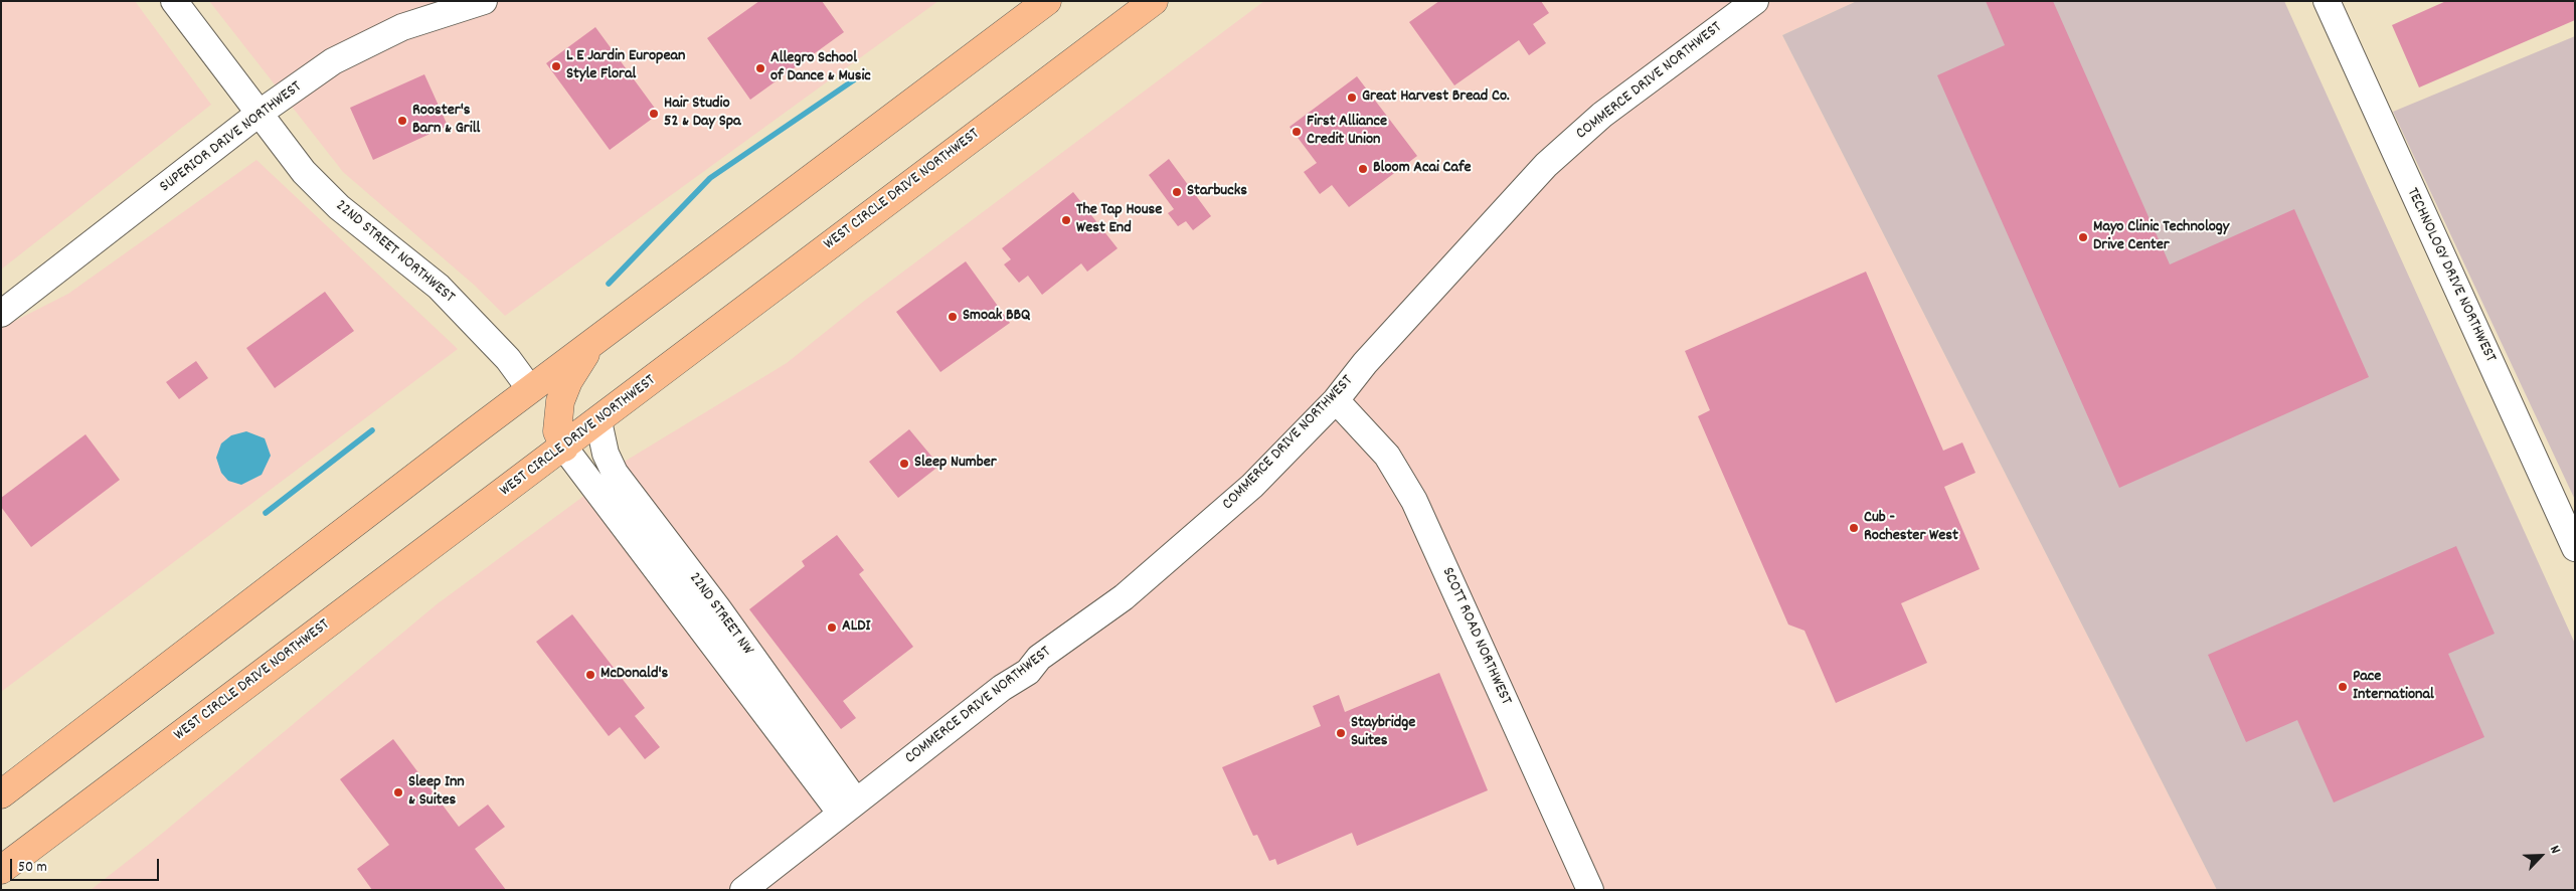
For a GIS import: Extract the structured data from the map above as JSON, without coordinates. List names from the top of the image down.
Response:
{
  "streets": {
    "main road": ["WEST CIRCLE DRIVE NORTHWEST"],
    "street": [
      "COMMERCE DRIVE NORTHWEST",
      "SUPERIOR DRIVE NORTHWEST",
      "22ND STREET NORTHWEST",
      "TECHNOLOGY DRIVE NORTHWEST",
      "22ND STREET NW",
      "SCOTT ROAD NORTHWEST"
    ]
  },
  "crossings": [
    ["COMMERCE DRIVE NORTHWEST", "22ND STREET NW"],
    ["COMMERCE DRIVE NORTHWEST", "SCOTT ROAD NORTHWEST"],
    ["SUPERIOR DRIVE NORTHWEST", "22ND STREET NORTHWEST"],
    ["WEST CIRCLE DRIVE NORTHWEST", "22ND STREET NW"]
  ],
  "places": [
    "L E Jardin European Style Floral",
    "Allegro School of Dance & Music",
    "Great Harvest Bread Co.",
    "Hair Studio 52 & Day Spa",
    "Rooster's Barn & Grill",
    "First Alliance Credit Union",
    "Bloom Acai Cafe",
    "Starbucks",
    "The Tap House West End",
    "Mayo Clinic Technology Drive Center",
    "Smoak BBQ",
    "Sleep Number",
    "Cub - Rochester West",
    "ALDI",
    "McDonald's",
    "Pace International",
    "Staybridge Suites",
    "Sleep Inn & Suites"
  ],
  "scale_bar": "50 m",
  "north": "top right"
}
